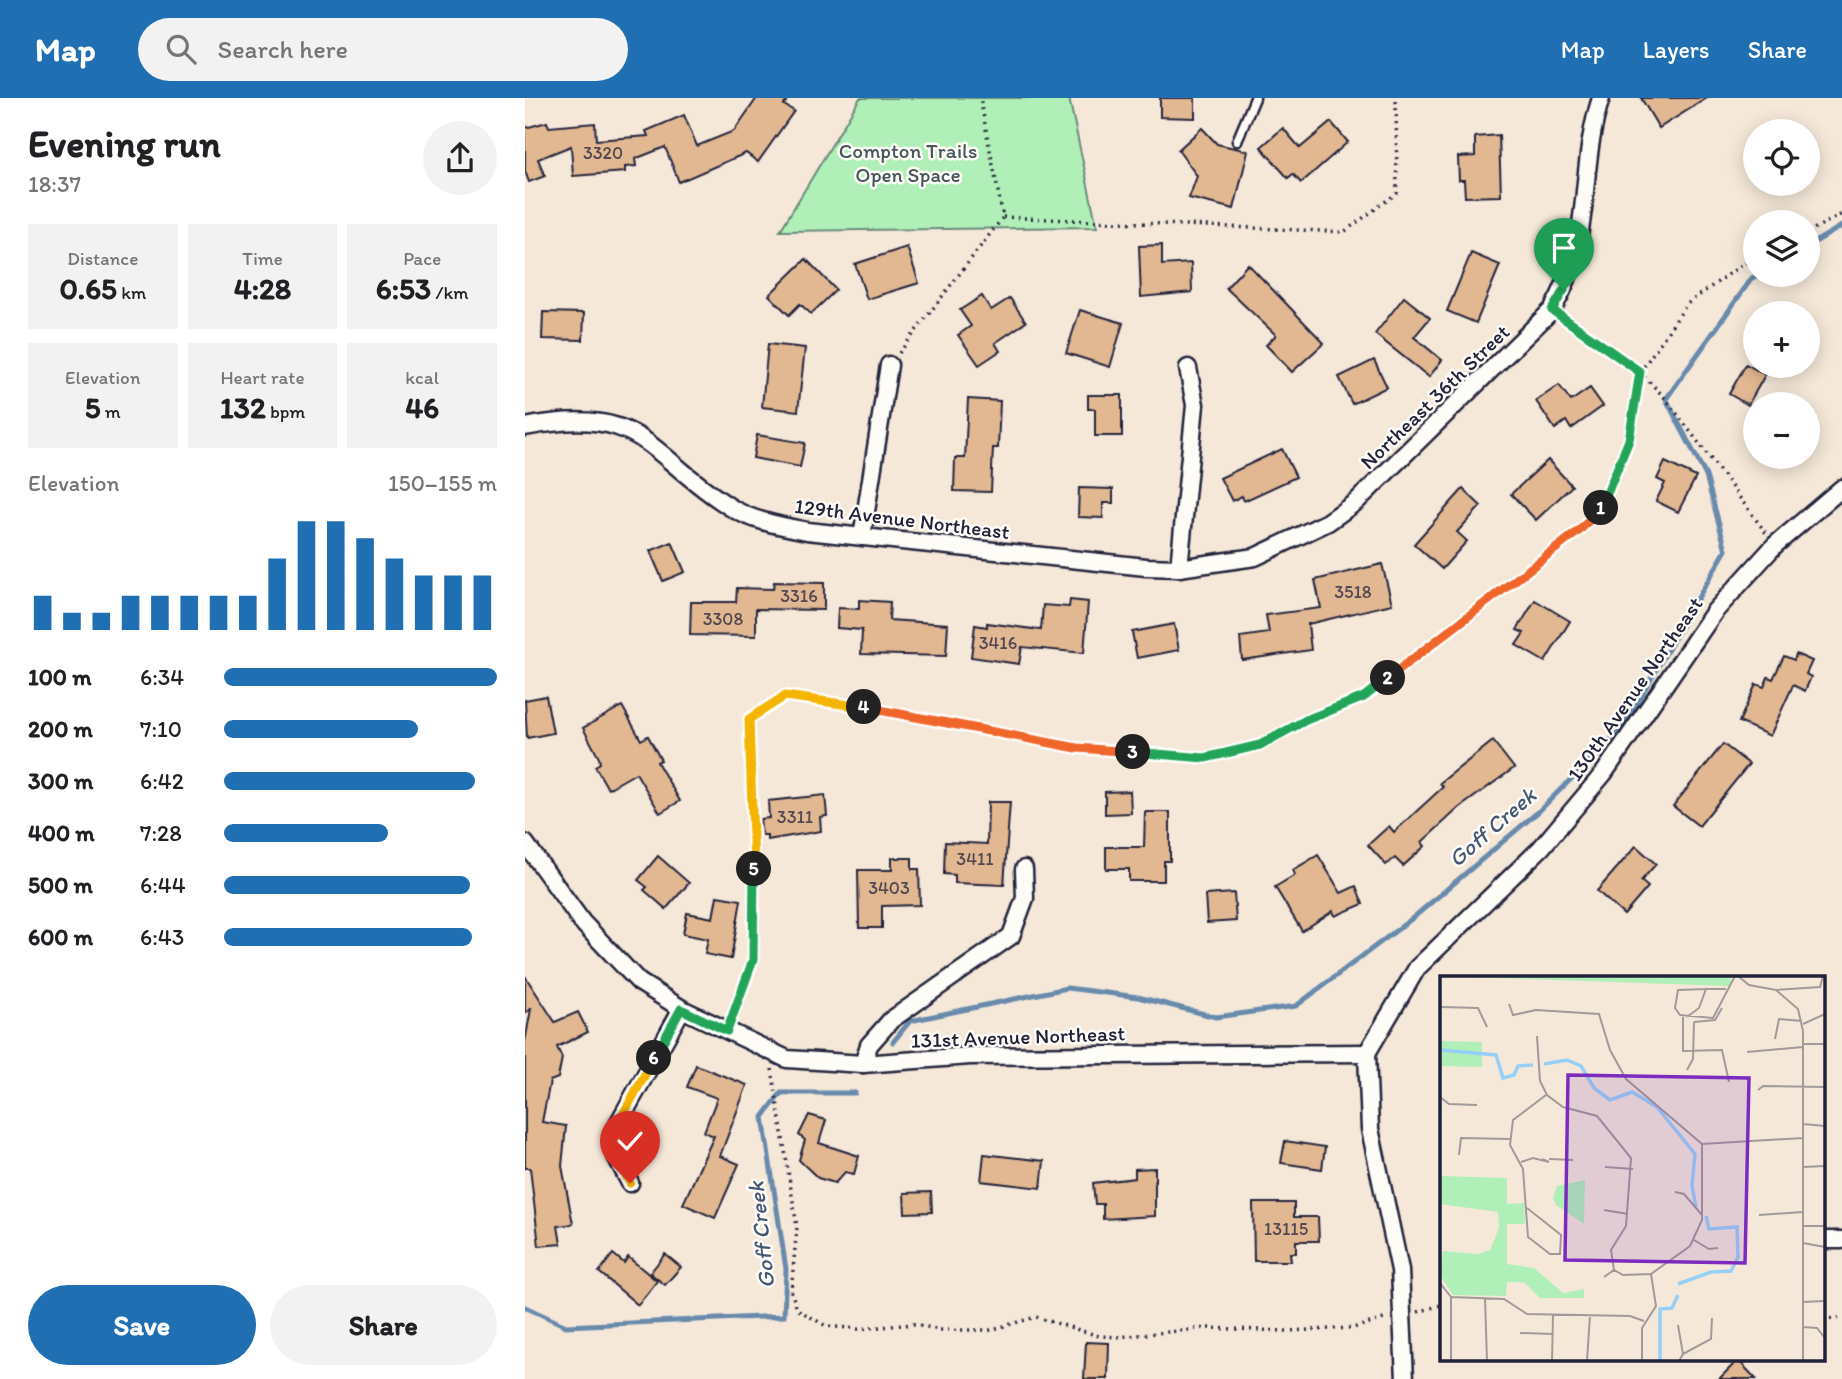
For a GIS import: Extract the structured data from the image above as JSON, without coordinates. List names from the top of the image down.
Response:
{
  "streets": {
    "street": [
      "Northeast 36th Street",
      "129th Avenue Northeast",
      "130th Avenue Northeast",
      "131st Avenue Northeast"
    ]
  },
  "crossings": [
    ["Northeast 36th Street", "129th Avenue Northeast"],
    ["130th Avenue Northeast", "131st Avenue Northeast"]
  ],
  "water": ["Goff Creek"],
  "parks": ["Compton Trails Open Space"],
  "house_numbers": [
    "3320",
    "3518",
    "3316",
    "3308",
    "3416",
    "3311",
    "3411",
    "3403",
    "13115"
  ],
  "page": {
    "header": "Map",
    "search": "Search here",
    "nav": ["Map", "Layers", "Share"],
    "heading": ["Evening run", "18:37"],
    "map_buttons": ["+", "−"],
    "stats": [
      ["Distance", "0.65 km"],
      ["Time", "4:28"],
      ["Pace", "6:53 /km"],
      ["Elevation", "5 m"],
      ["Heart rate", "132 bpm"],
      ["kcal", "46"]
    ],
    "chart": ["Elevation", "150–155 m"],
    "pins": [
      "1",
      "2",
      "4",
      "3",
      "5",
      "6"
    ],
    "list": [
      {
        "name": "100 m",
        "note": "6:34"
      },
      {
        "name": "200 m",
        "note": "7:10"
      },
      {
        "name": "300 m",
        "note": "6:42"
      },
      {
        "name": "400 m",
        "note": "7:28"
      },
      {
        "name": "500 m",
        "note": "6:44"
      },
      {
        "name": "600 m",
        "note": "6:43"
      }
    ],
    "buttons": ["Save", "Share"]
  }
}
